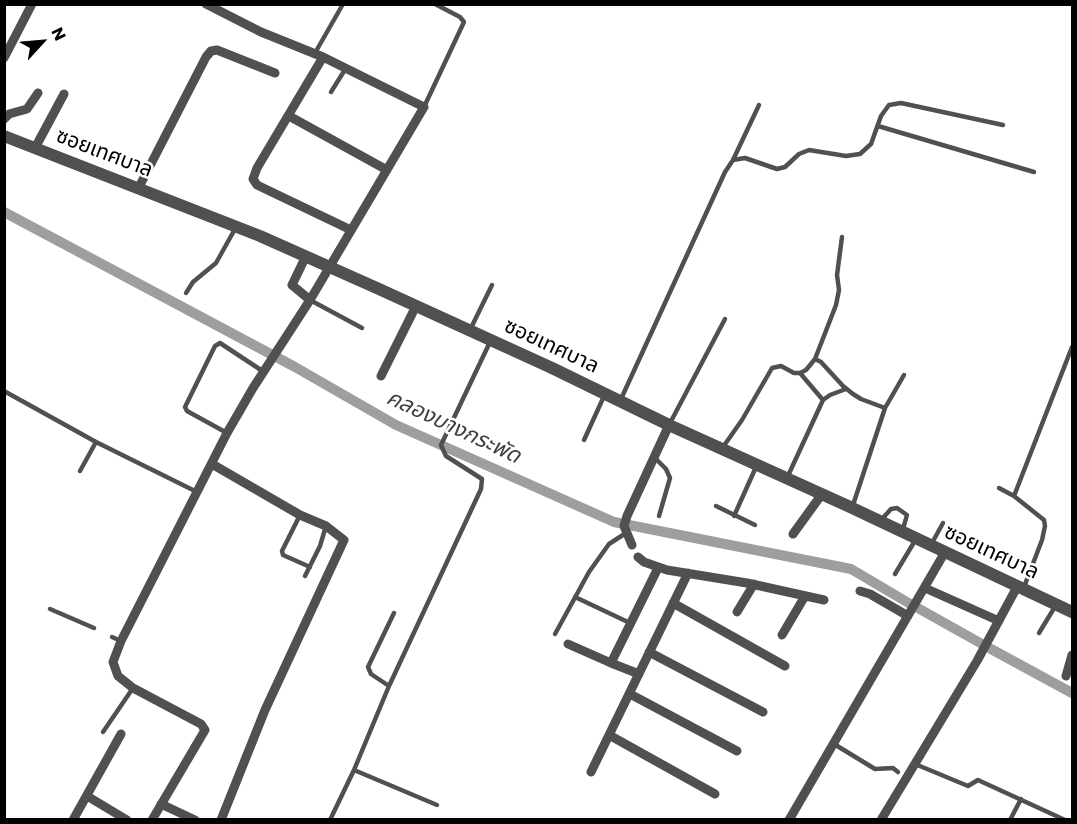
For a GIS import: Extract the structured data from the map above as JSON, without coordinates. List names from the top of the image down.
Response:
{
  "streets": {
    "street": ["ซอยเทศบาล"]
  },
  "water": ["คลองบางกระพัด"],
  "north": "top right"
}
